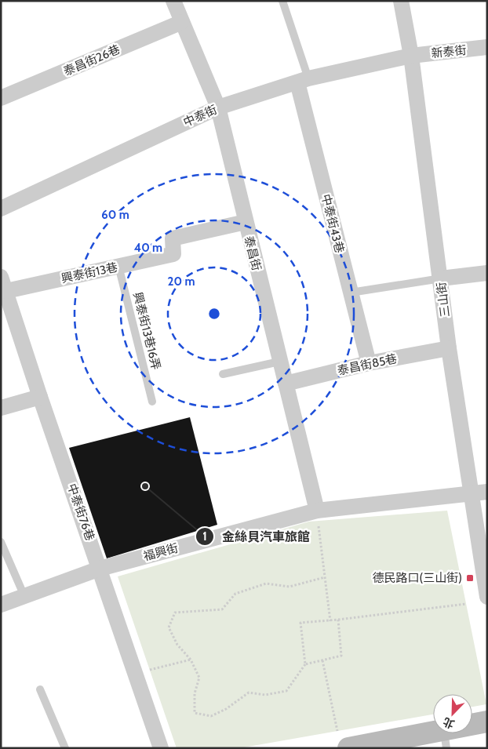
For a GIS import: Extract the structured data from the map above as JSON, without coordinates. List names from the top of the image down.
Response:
{
  "streets": {
    "street": [
      "新泰街",
      "泰昌街26巷",
      "中泰街",
      "中泰街43巷",
      "泰昌街",
      "興泰街13巷",
      "三山街",
      "泰昌街85巷",
      "中泰街76巷",
      "福興街"
    ],
    "lane": ["興泰街13巷16弄"]
  },
  "crossings": [
    ["新泰街", "中泰街"],
    ["新泰街", "三山街"],
    ["泰昌街26巷", "泰昌街"],
    ["中泰街", "中泰街43巷"],
    ["中泰街", "泰昌街"],
    ["中泰街", "三山街"],
    ["中泰街43巷", "泰昌街85巷"],
    ["泰昌街", "興泰街13巷"],
    ["泰昌街", "泰昌街85巷"],
    ["泰昌街", "福興街"],
    ["興泰街13巷", "興泰街13巷16弄"],
    ["興泰街13巷", "中泰街76巷"],
    ["三山街", "泰昌街85巷"],
    ["三山街", "福興街"],
    ["中泰街76巷", "福興街"]
  ],
  "places": {
    "other": ["金絲貝汽車旅館"],
    "transit": ["德民路口(三山街)"]
  },
  "north": "bottom left",
  "rings": ["60 m", "40 m", "20 m"]
}
